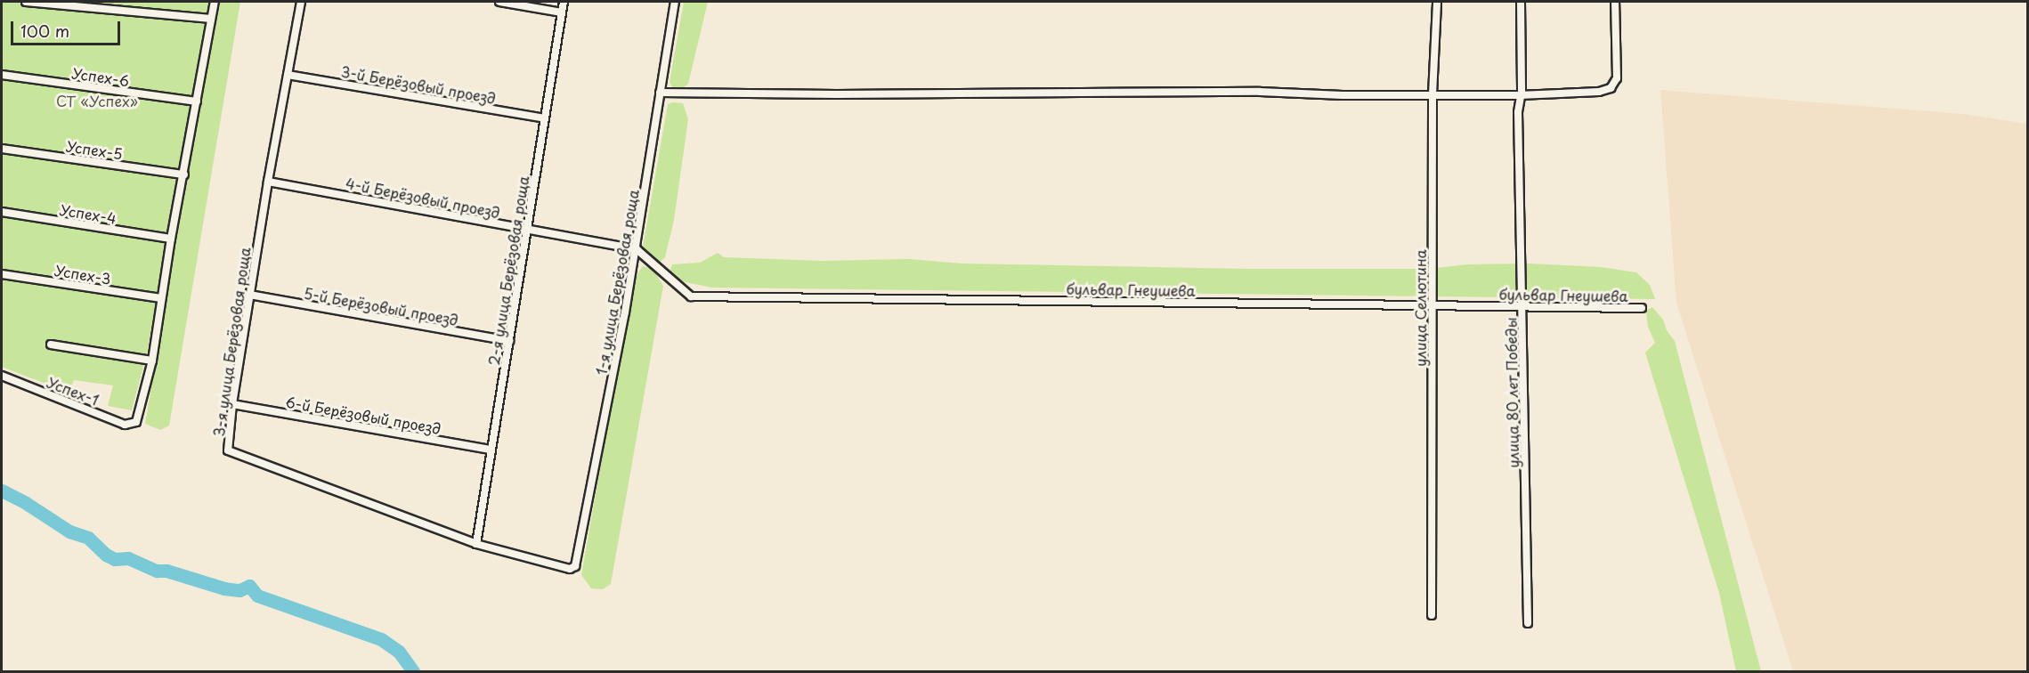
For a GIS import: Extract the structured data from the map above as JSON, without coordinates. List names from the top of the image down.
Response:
{
  "streets": {
    "street": [
      "Успех-6",
      "3-й Берёзовый проезд",
      "Успех-5",
      "4-й Берёзовый проезд",
      "Успех-4",
      "2-я улица Берёзовая роща",
      "Успех-3",
      "1-я улица Берёзовая роща",
      "бульвар Гнеушева",
      "5-й Берёзовый проезд",
      "улица Селютина",
      "3-я улица Берёзовая роща",
      "Успех-1",
      "улица 80 лет Победы",
      "6-й Берёзовый проезд"
    ]
  },
  "crossings": [
    ["3-й Берёзовый проезд", "2-я улица Берёзовая роща"],
    ["3-й Берёзовый проезд", "3-я улица Берёзовая роща"],
    ["4-й Берёзовый проезд", "2-я улица Берёзовая роща"],
    ["4-й Берёзовый проезд", "1-я улица Берёзовая роща"],
    ["4-й Берёзовый проезд", "бульвар Гнеушева"],
    ["4-й Берёзовый проезд", "3-я улица Берёзовая роща"],
    ["2-я улица Берёзовая роща", "5-й Берёзовый проезд"],
    ["2-я улица Берёзовая роща", "3-я улица Берёзовая роща"],
    ["2-я улица Берёзовая роща", "6-й Берёзовый проезд"],
    ["1-я улица Берёзовая роща", "бульвар Гнеушева"],
    ["1-я улица Берёзовая роща", "3-я улица Берёзовая роща"],
    ["бульвар Гнеушева", "улица Селютина"],
    ["бульвар Гнеушева", "улица 80 лет Победы"],
    ["5-й Берёзовый проезд", "3-я улица Берёзовая роща"],
    ["3-я улица Берёзовая роща", "6-й Берёзовый проезд"]
  ],
  "parks": ["СТ «Успех»"],
  "scale_bar": "100 m"
}
